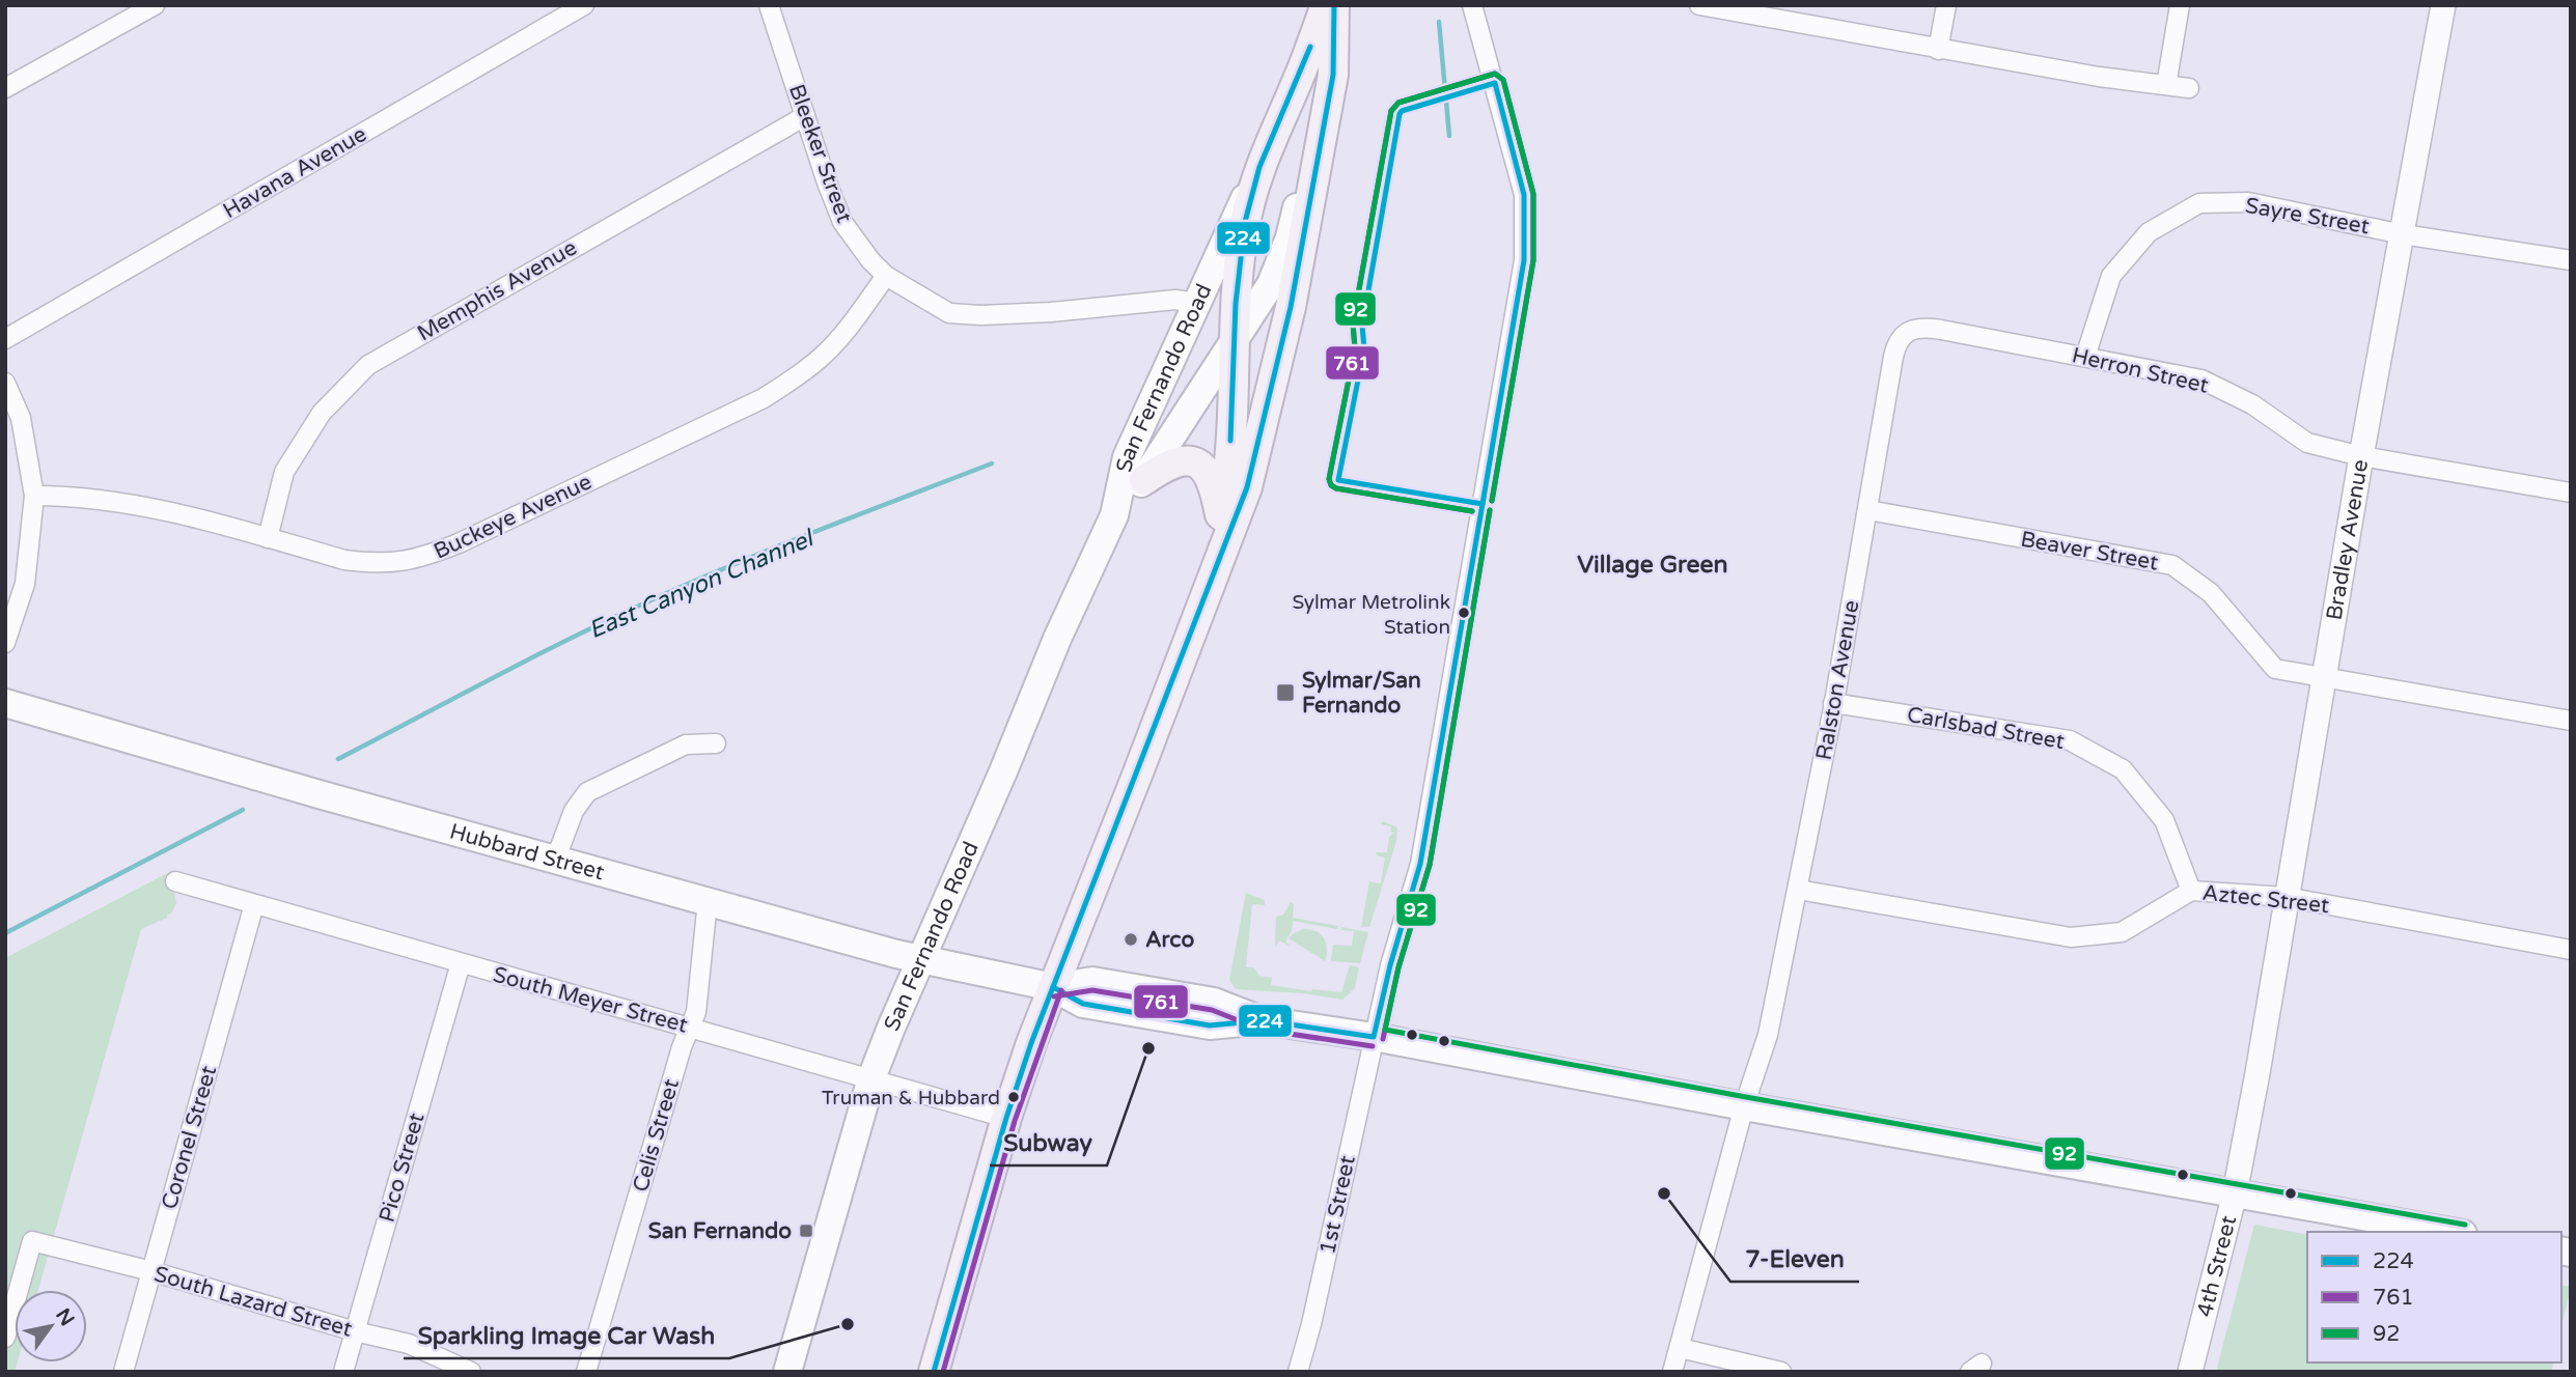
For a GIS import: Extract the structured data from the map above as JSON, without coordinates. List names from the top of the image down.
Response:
{
  "streets": {
    "main road": ["San Fernando Road", "Hubbard Street"],
    "street": [
      "Bleeker Street",
      "Havana Avenue",
      "Sayre Street",
      "Memphis Avenue",
      "Herron Street",
      "Buckeye Avenue",
      "Bradley Avenue",
      "Beaver Street",
      "Ralston Avenue",
      "Carlsbad Street",
      "Aztec Street",
      "South Meyer Street",
      "Celis Street",
      "Coronel Street",
      "Pico Street",
      "1st Street",
      "4th Street",
      "South Lazard Street"
    ]
  },
  "crossings": [
    ["Bleeker Street", "Memphis Avenue"],
    ["Bleeker Street", "San Fernando Road"],
    ["Bleeker Street", "Buckeye Avenue"],
    ["Sayre Street", "Herron Street"],
    ["Sayre Street", "Bradley Avenue"],
    ["Memphis Avenue", "Buckeye Avenue"],
    ["Herron Street", "Bradley Avenue"],
    ["Herron Street", "Ralston Avenue"],
    ["San Fernando Road", "Hubbard Street"],
    ["San Fernando Road", "South Meyer Street"],
    ["Bradley Avenue", "Beaver Street"],
    ["Bradley Avenue", "Aztec Street"],
    ["Bradley Avenue", "4th Street"],
    ["Beaver Street", "Ralston Avenue"],
    ["Ralston Avenue", "Carlsbad Street"],
    ["Ralston Avenue", "Hubbard Street"],
    ["Ralston Avenue", "Aztec Street"],
    ["Carlsbad Street", "Aztec Street"],
    ["Hubbard Street", "Celis Street"],
    ["Hubbard Street", "1st Street"],
    ["Hubbard Street", "4th Street"],
    ["South Meyer Street", "Celis Street"],
    ["South Meyer Street", "Coronel Street"],
    ["South Meyer Street", "Pico Street"],
    ["Coronel Street", "South Lazard Street"],
    ["Pico Street", "South Lazard Street"]
  ],
  "districts": ["Village Green"],
  "water": ["East Canyon Channel"],
  "places": {
    "other": [
      "Sylmar Metrolink Station",
      "Arco",
      "Subway",
      "Truman & Hubbard",
      "7-Eleven",
      "Sparkling Image Car Wash"
    ],
    "transit": ["Sylmar/San Fernando", "San Fernando"]
  },
  "lines": ["transit line 224", "transit line 761", "transit line 92"],
  "legend": ["224", "761", "92"],
  "north": "top right"
}
